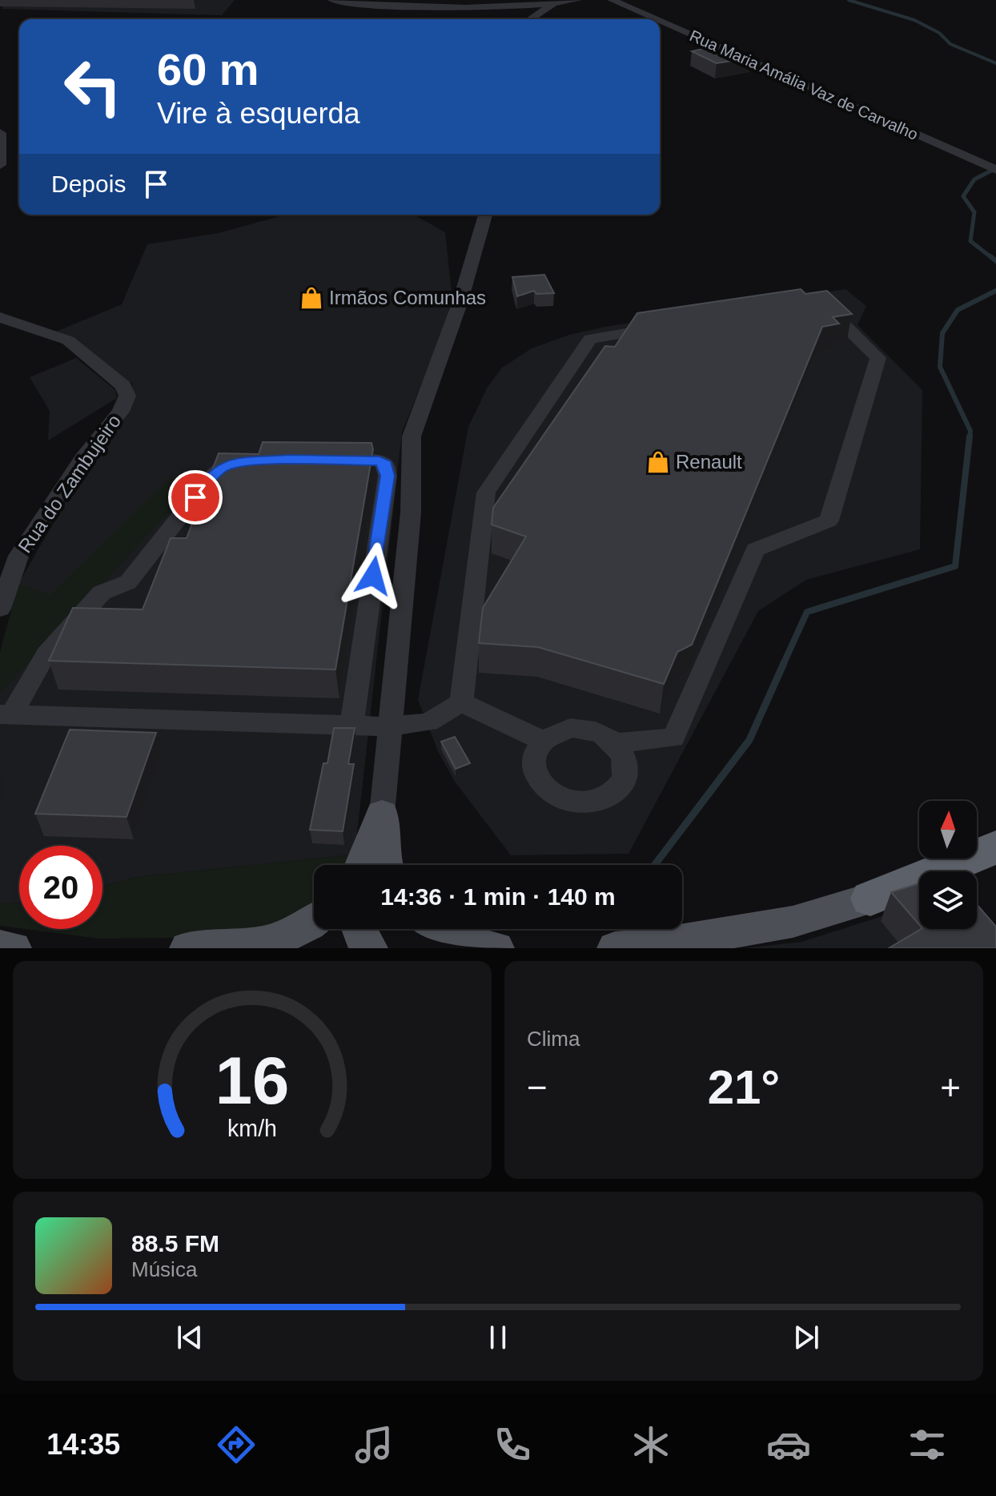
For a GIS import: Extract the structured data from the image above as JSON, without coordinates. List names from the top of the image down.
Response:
{
  "streets": {
    "street": ["Rua Maria Amália Vaz de Carvalho", "Rua do Zambujeiro"]
  },
  "places": {
    "shop": ["Irmãos Comunhas", "Renault"]
  },
  "north": "top",
  "page": {
    "turn": ["60 m", "Vire à esquerda"],
    "then": "Depois",
    "limit": "20",
    "trip": "14:36 · 1 min · 140 m",
    "tile": "Clima",
    "heat": ["−", "21°", "+"],
    "song": ["88.5 FM", "Música"],
    "tabs": "14:35",
    "gauge": ["16", "km/h"]
  }
}
